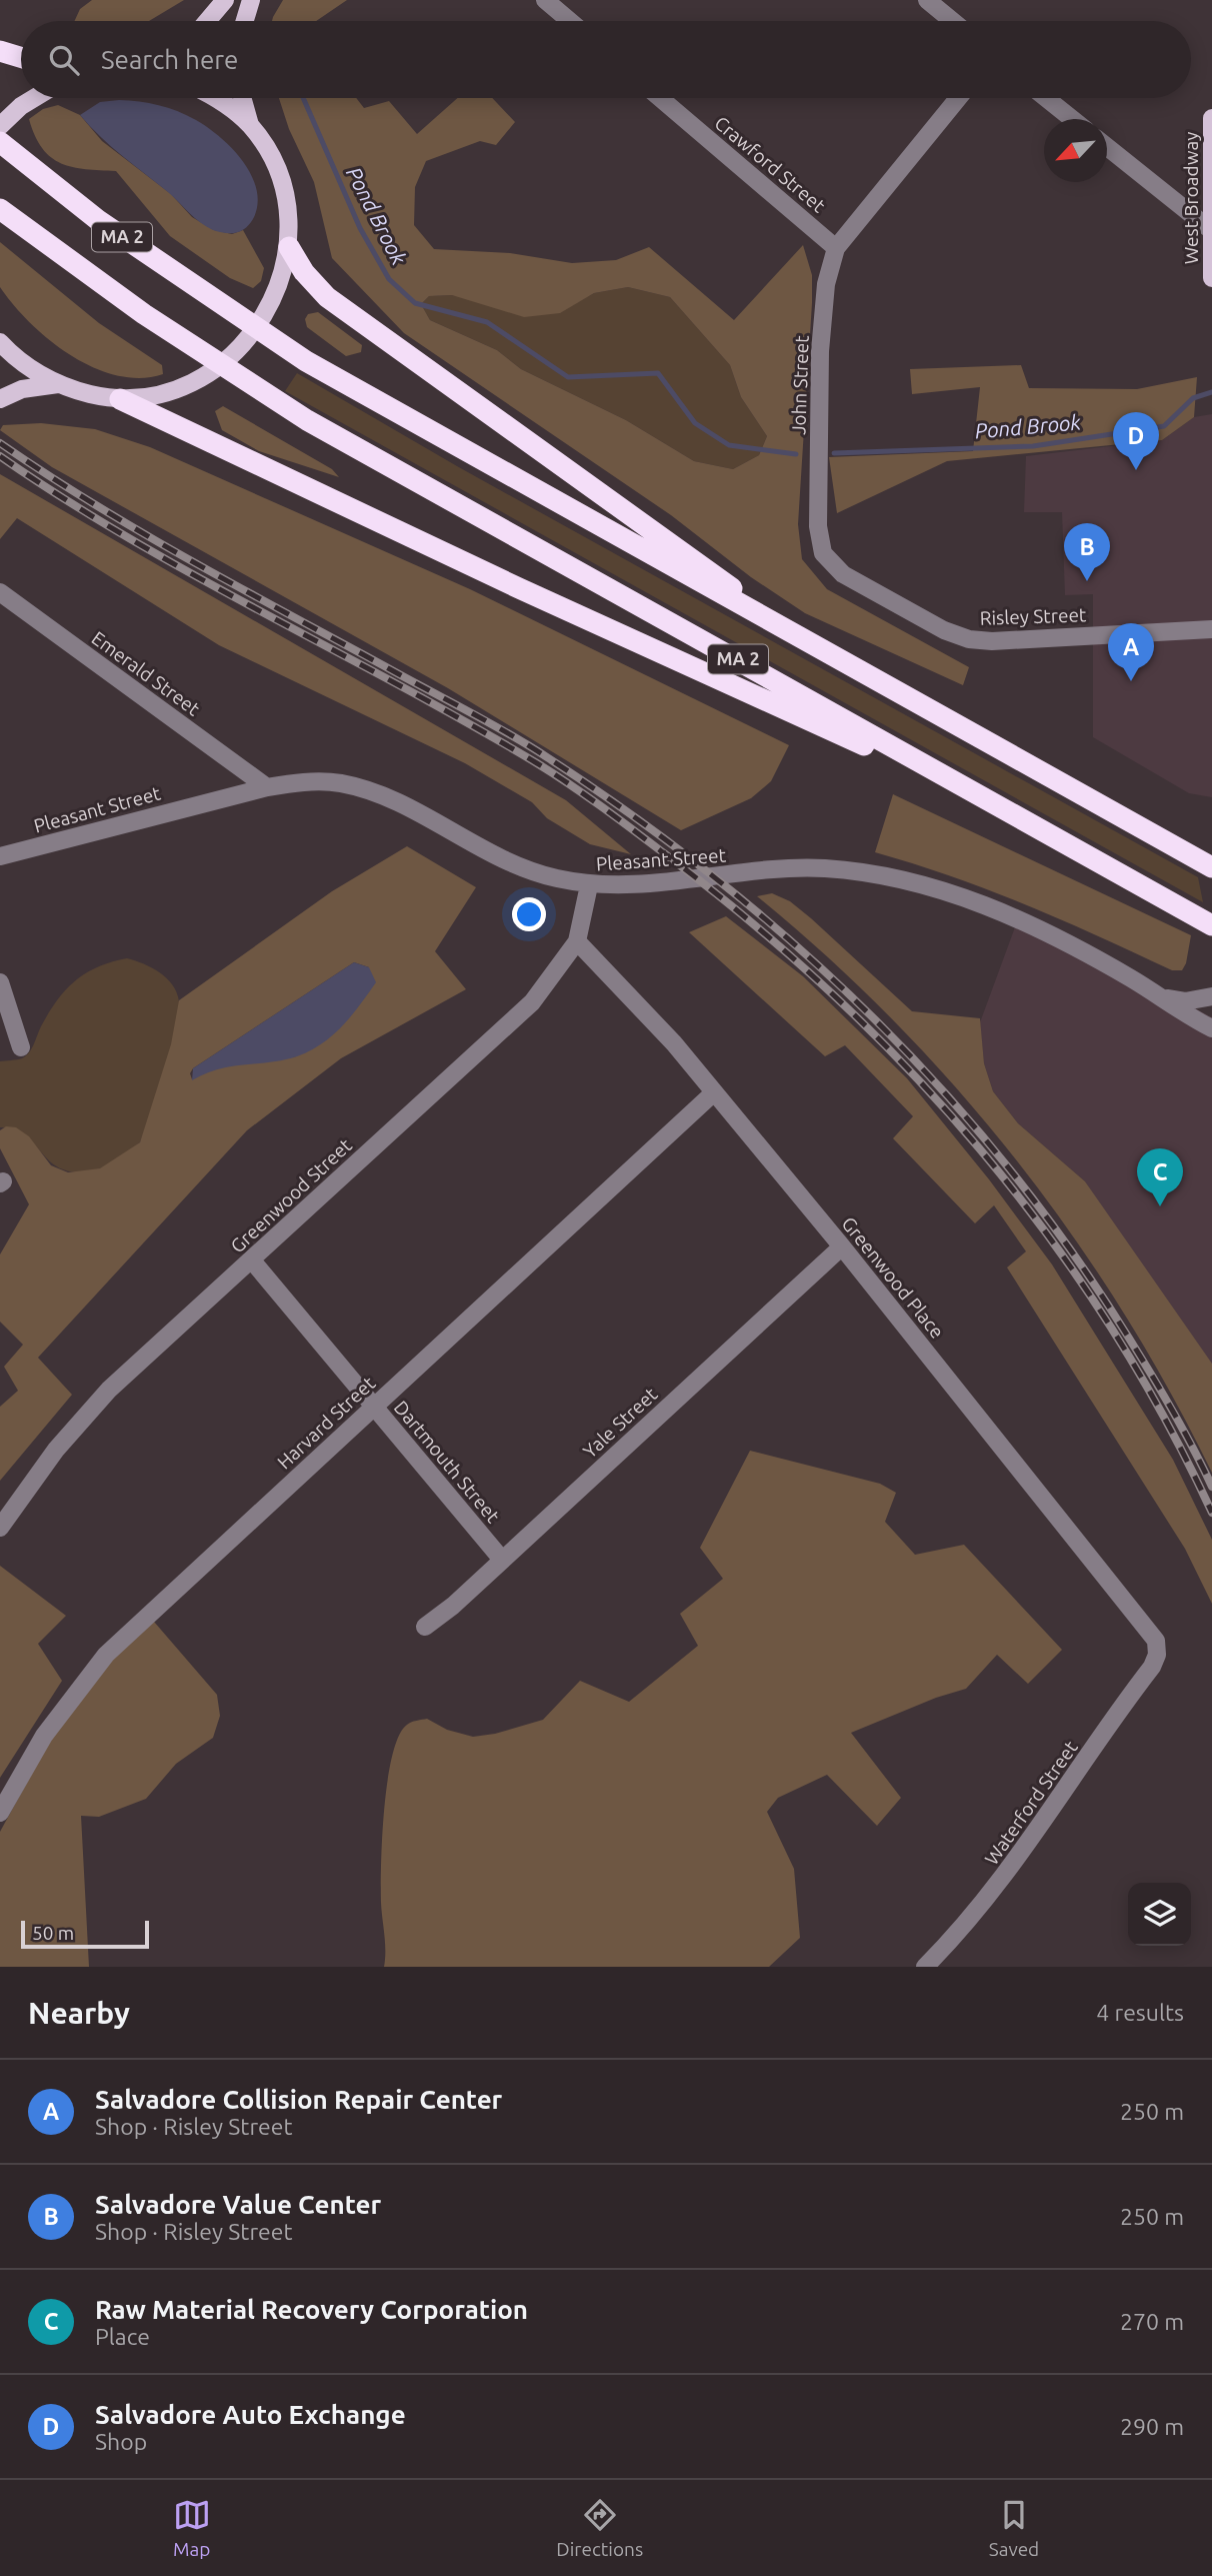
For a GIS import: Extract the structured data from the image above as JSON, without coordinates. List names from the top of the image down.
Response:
{
  "streets": {
    "highway": ["MA 2"],
    "main road": ["West Broadway"],
    "street": [
      "Crawford Street",
      "John Street",
      "Risley Street",
      "Emerald Street",
      "Pleasant Street",
      "Greenwood Street",
      "Greenwood Place",
      "Harvard Street",
      "Yale Street",
      "Dartmouth Street",
      "Waterford Street"
    ]
  },
  "crossings": [
    ["Crawford Street", "John Street"],
    ["John Street", "Risley Street"],
    ["Emerald Street", "Pleasant Street"],
    ["Pleasant Street", "Greenwood Street"],
    ["Greenwood Street", "Greenwood Place"],
    ["Greenwood Street", "Dartmouth Street"],
    ["Greenwood Place", "Harvard Street"],
    ["Greenwood Place", "Yale Street"],
    ["Greenwood Place", "Waterford Street"],
    ["Harvard Street", "Dartmouth Street"],
    ["Yale Street", "Dartmouth Street"]
  ],
  "water": ["Pond Brook"],
  "scale_bar": "50 m",
  "north": "bottom left",
  "page": {
    "search": "Search here",
    "pins": [
      "D",
      "B",
      "A",
      "C"
    ],
    "scale": "50 m",
    "heading": ["Nearby", "4 results"],
    "list": [
      {
        "mark": "A",
        "name": "Salvadore Collision Repair Center",
        "note": "Shop · Risley Street",
        "value": "250 m"
      },
      {
        "mark": "B",
        "name": "Salvadore Value Center",
        "note": "Shop · Risley Street",
        "value": "250 m"
      },
      {
        "mark": "C",
        "name": "Raw Material Recovery Corporation",
        "note": "Place",
        "value": "270 m"
      },
      {
        "mark": "D",
        "name": "Salvadore Auto Exchange",
        "note": "Shop",
        "value": "290 m"
      }
    ],
    "nav": ["Map", "Directions", "Saved"]
  }
}
